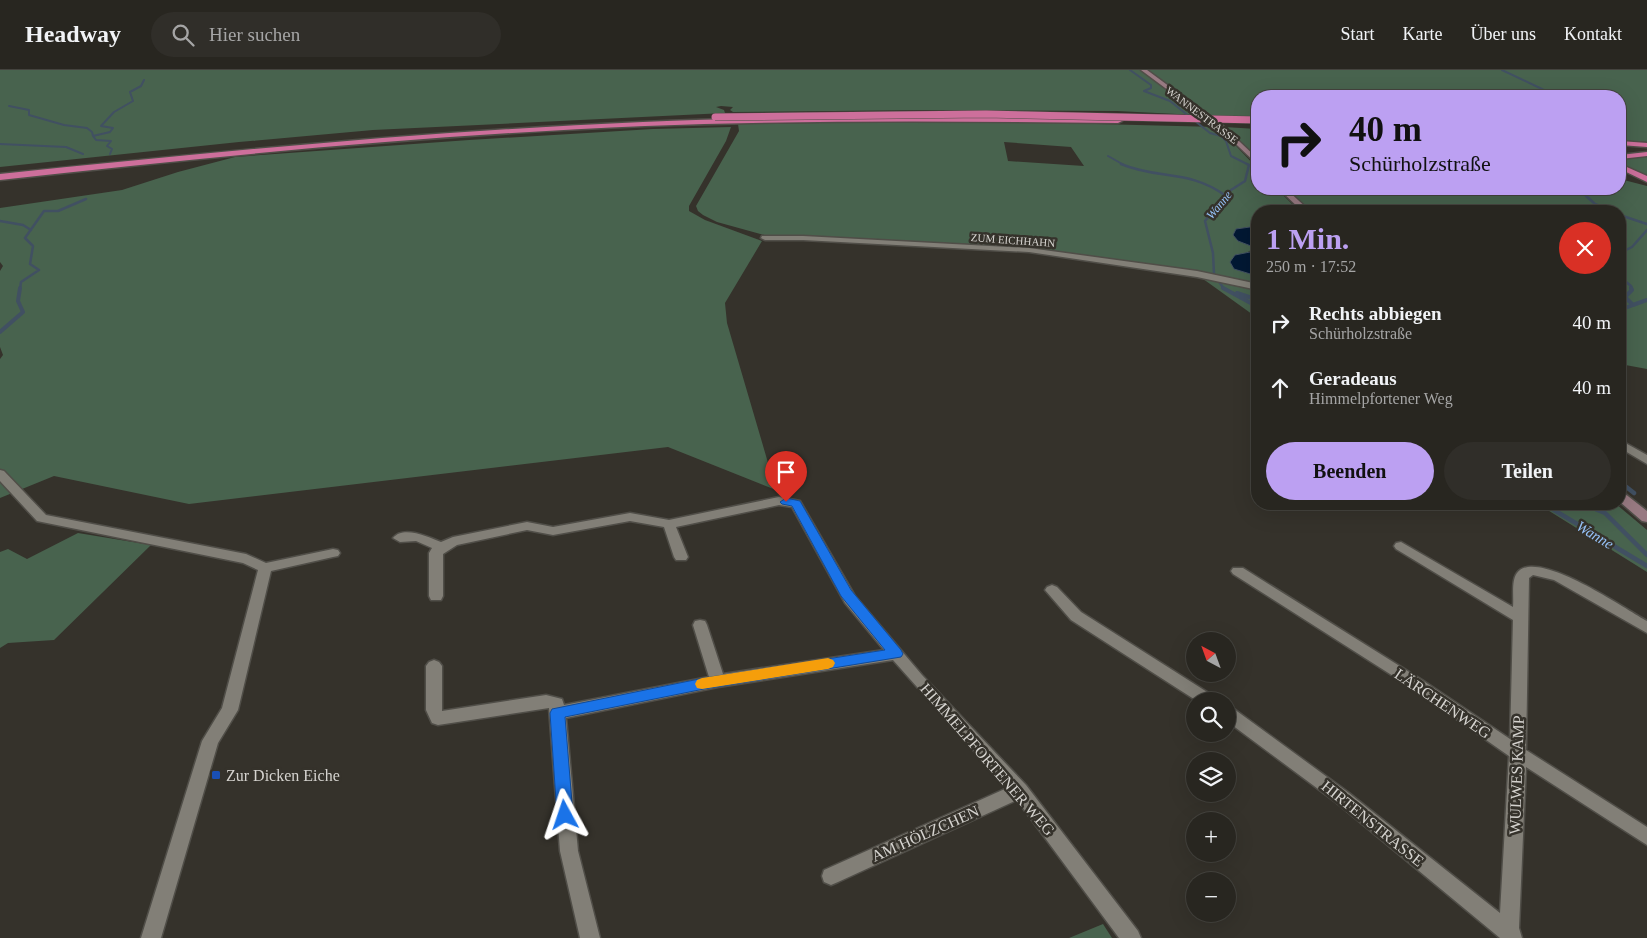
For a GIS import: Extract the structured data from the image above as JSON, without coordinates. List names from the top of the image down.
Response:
{
  "streets": {
    "street": [
      "WANNESTRASSE",
      "ZUM EICHHAHN",
      "LÄRCHENWEG",
      "HIMMELPFORTENER WEG",
      "WULWES KAMP",
      "HIRTENSTRASSE",
      "AM HÖLZCHEN"
    ]
  },
  "crossings": [
    ["LÄRCHENWEG", "WULWES KAMP"],
    ["HIMMELPFORTENER WEG", "AM HÖLZCHEN"],
    ["WULWES KAMP", "HIRTENSTRASSE"]
  ],
  "water": ["Wanne"],
  "places": {
    "transit": ["Zur Dicken Eiche"]
  },
  "north": "top left",
  "page": {
    "header": "Headway",
    "search": "Hier suchen",
    "nav": [
      "Start",
      "Karte",
      "Über uns",
      "Kontakt"
    ],
    "turn": ["40 m", "Schürholzstraße"],
    "heading": ["1 Min.", "250 m · 17:52"],
    "list": [
      {
        "name": "Rechts abbiegen",
        "note": "Schürholzstraße",
        "value": "40 m"
      },
      {
        "name": "Geradeaus",
        "note": "Himmelpfortener Weg",
        "value": "40 m"
      }
    ],
    "buttons": ["Beenden", "Teilen"],
    "map_buttons": ["+", "−"]
  }
}
